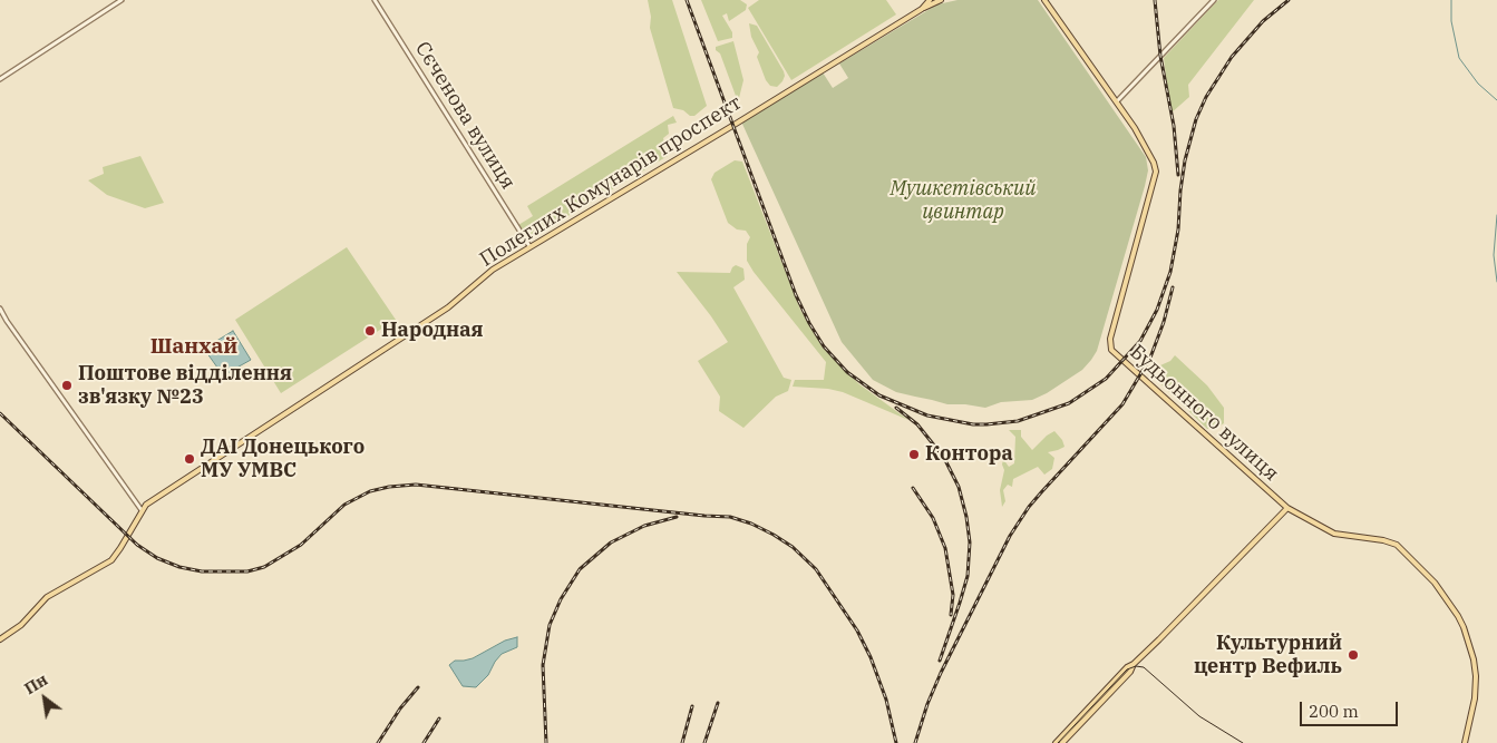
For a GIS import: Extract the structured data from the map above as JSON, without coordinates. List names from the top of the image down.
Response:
{
  "streets": {
    "main road": ["Полеглих Комунарів проспект", "Будьонного вулиця"],
    "street": ["Сєченова вулиця"]
  },
  "crossings": [
    ["Сєченова вулиця", "Полеглих Комунарів проспект"]
  ],
  "districts": ["Шанхай"],
  "parks": ["Мушкетівський цвинтар"],
  "places": [
    "Народная",
    "Поштове відділення зв'язку №23",
    "Контора",
    "ДАІ Донецького МУ УМВС",
    "Культурний центр Вефиль"
  ],
  "scale_bar": "200 m",
  "north": "top left"
}
